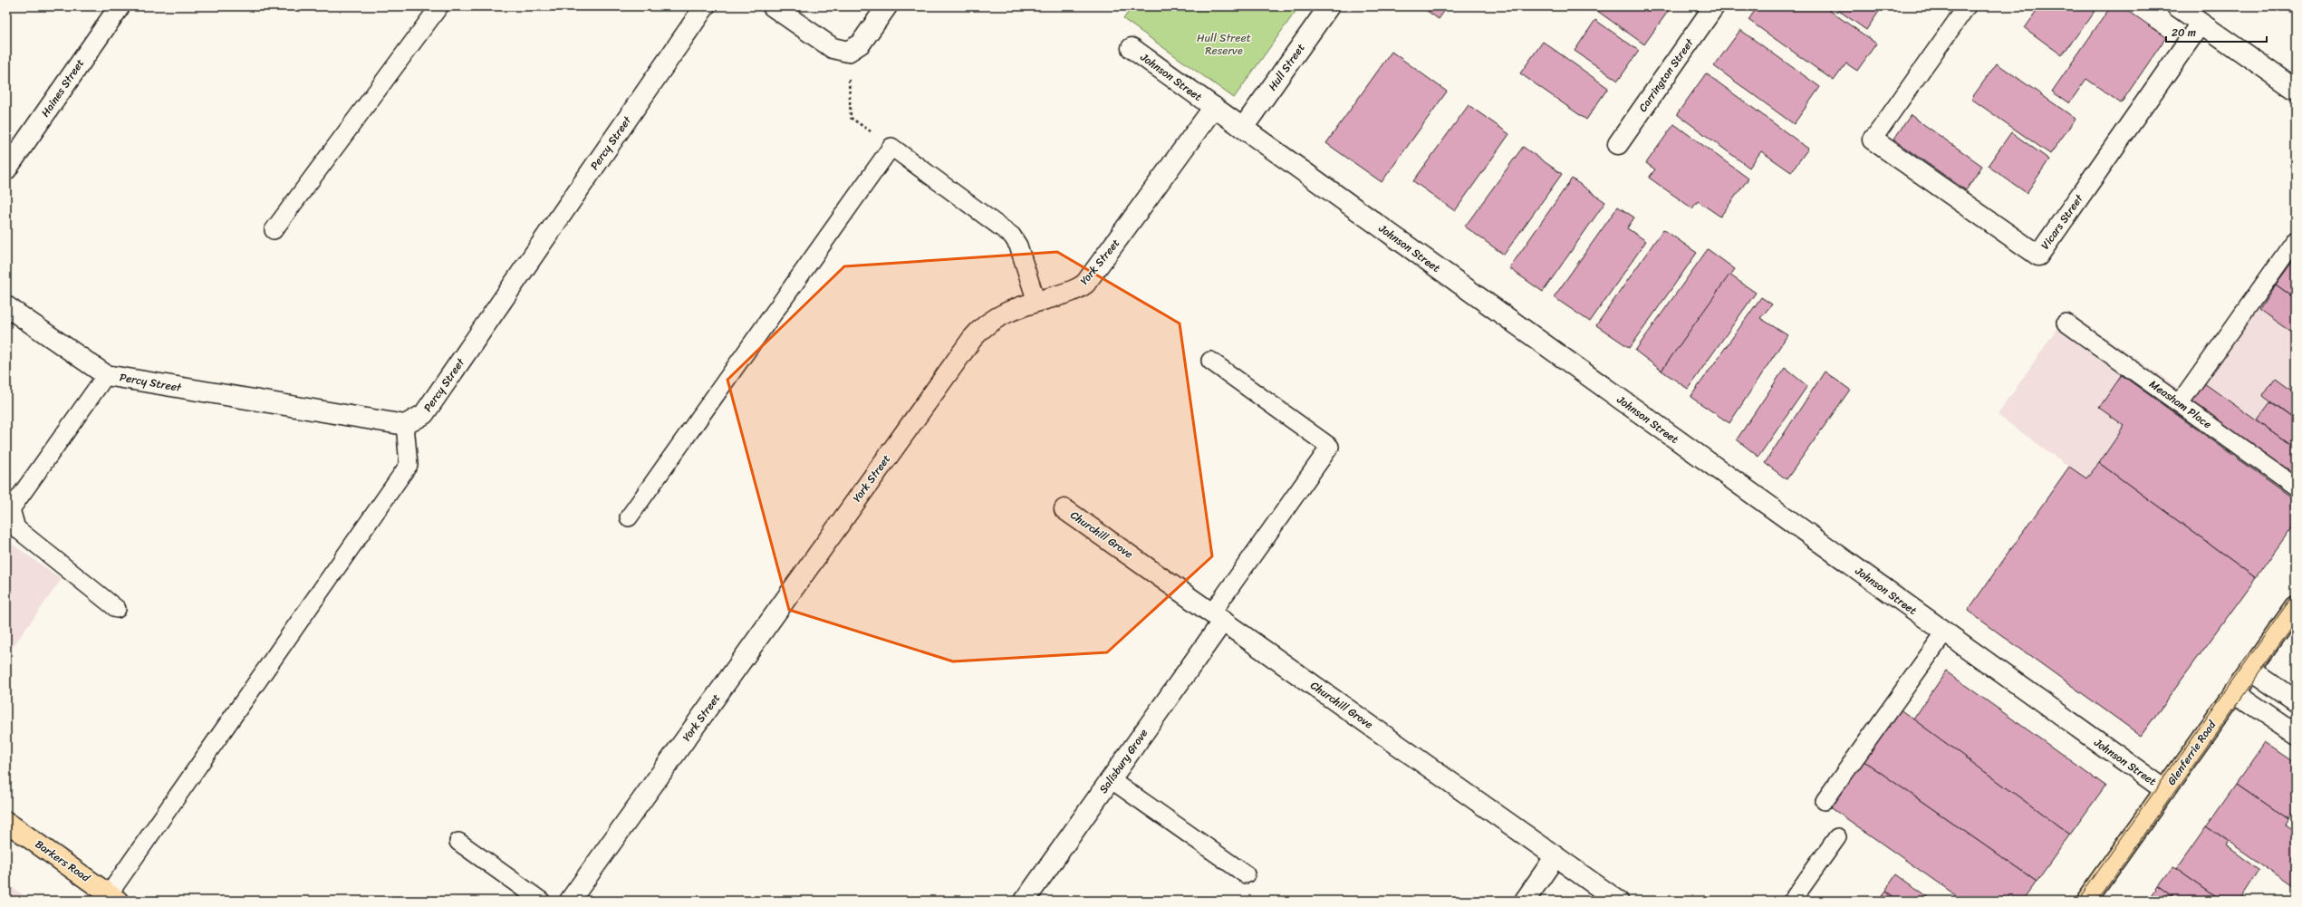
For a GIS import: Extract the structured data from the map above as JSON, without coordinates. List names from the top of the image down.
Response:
{
  "streets": {
    "main road": ["Glenferrie Road", "Barkers Road"],
    "street": [
      "Hull Street",
      "Carrington Street",
      "Johnson Street",
      "Haines Street",
      "Percy Street",
      "Vicars Street",
      "York Street",
      "Churchill Grove",
      "Salisbury Grove"
    ],
    "lane": ["Measham Place"]
  },
  "crossings": [
    ["Hull Street", "Johnson Street"],
    ["Johnson Street", "York Street"],
    ["Johnson Street", "Glenferrie Road"],
    ["Churchill Grove", "Salisbury Grove"]
  ],
  "parks": ["Hull Street Reserve"],
  "scale_bar": "20 m"
}
